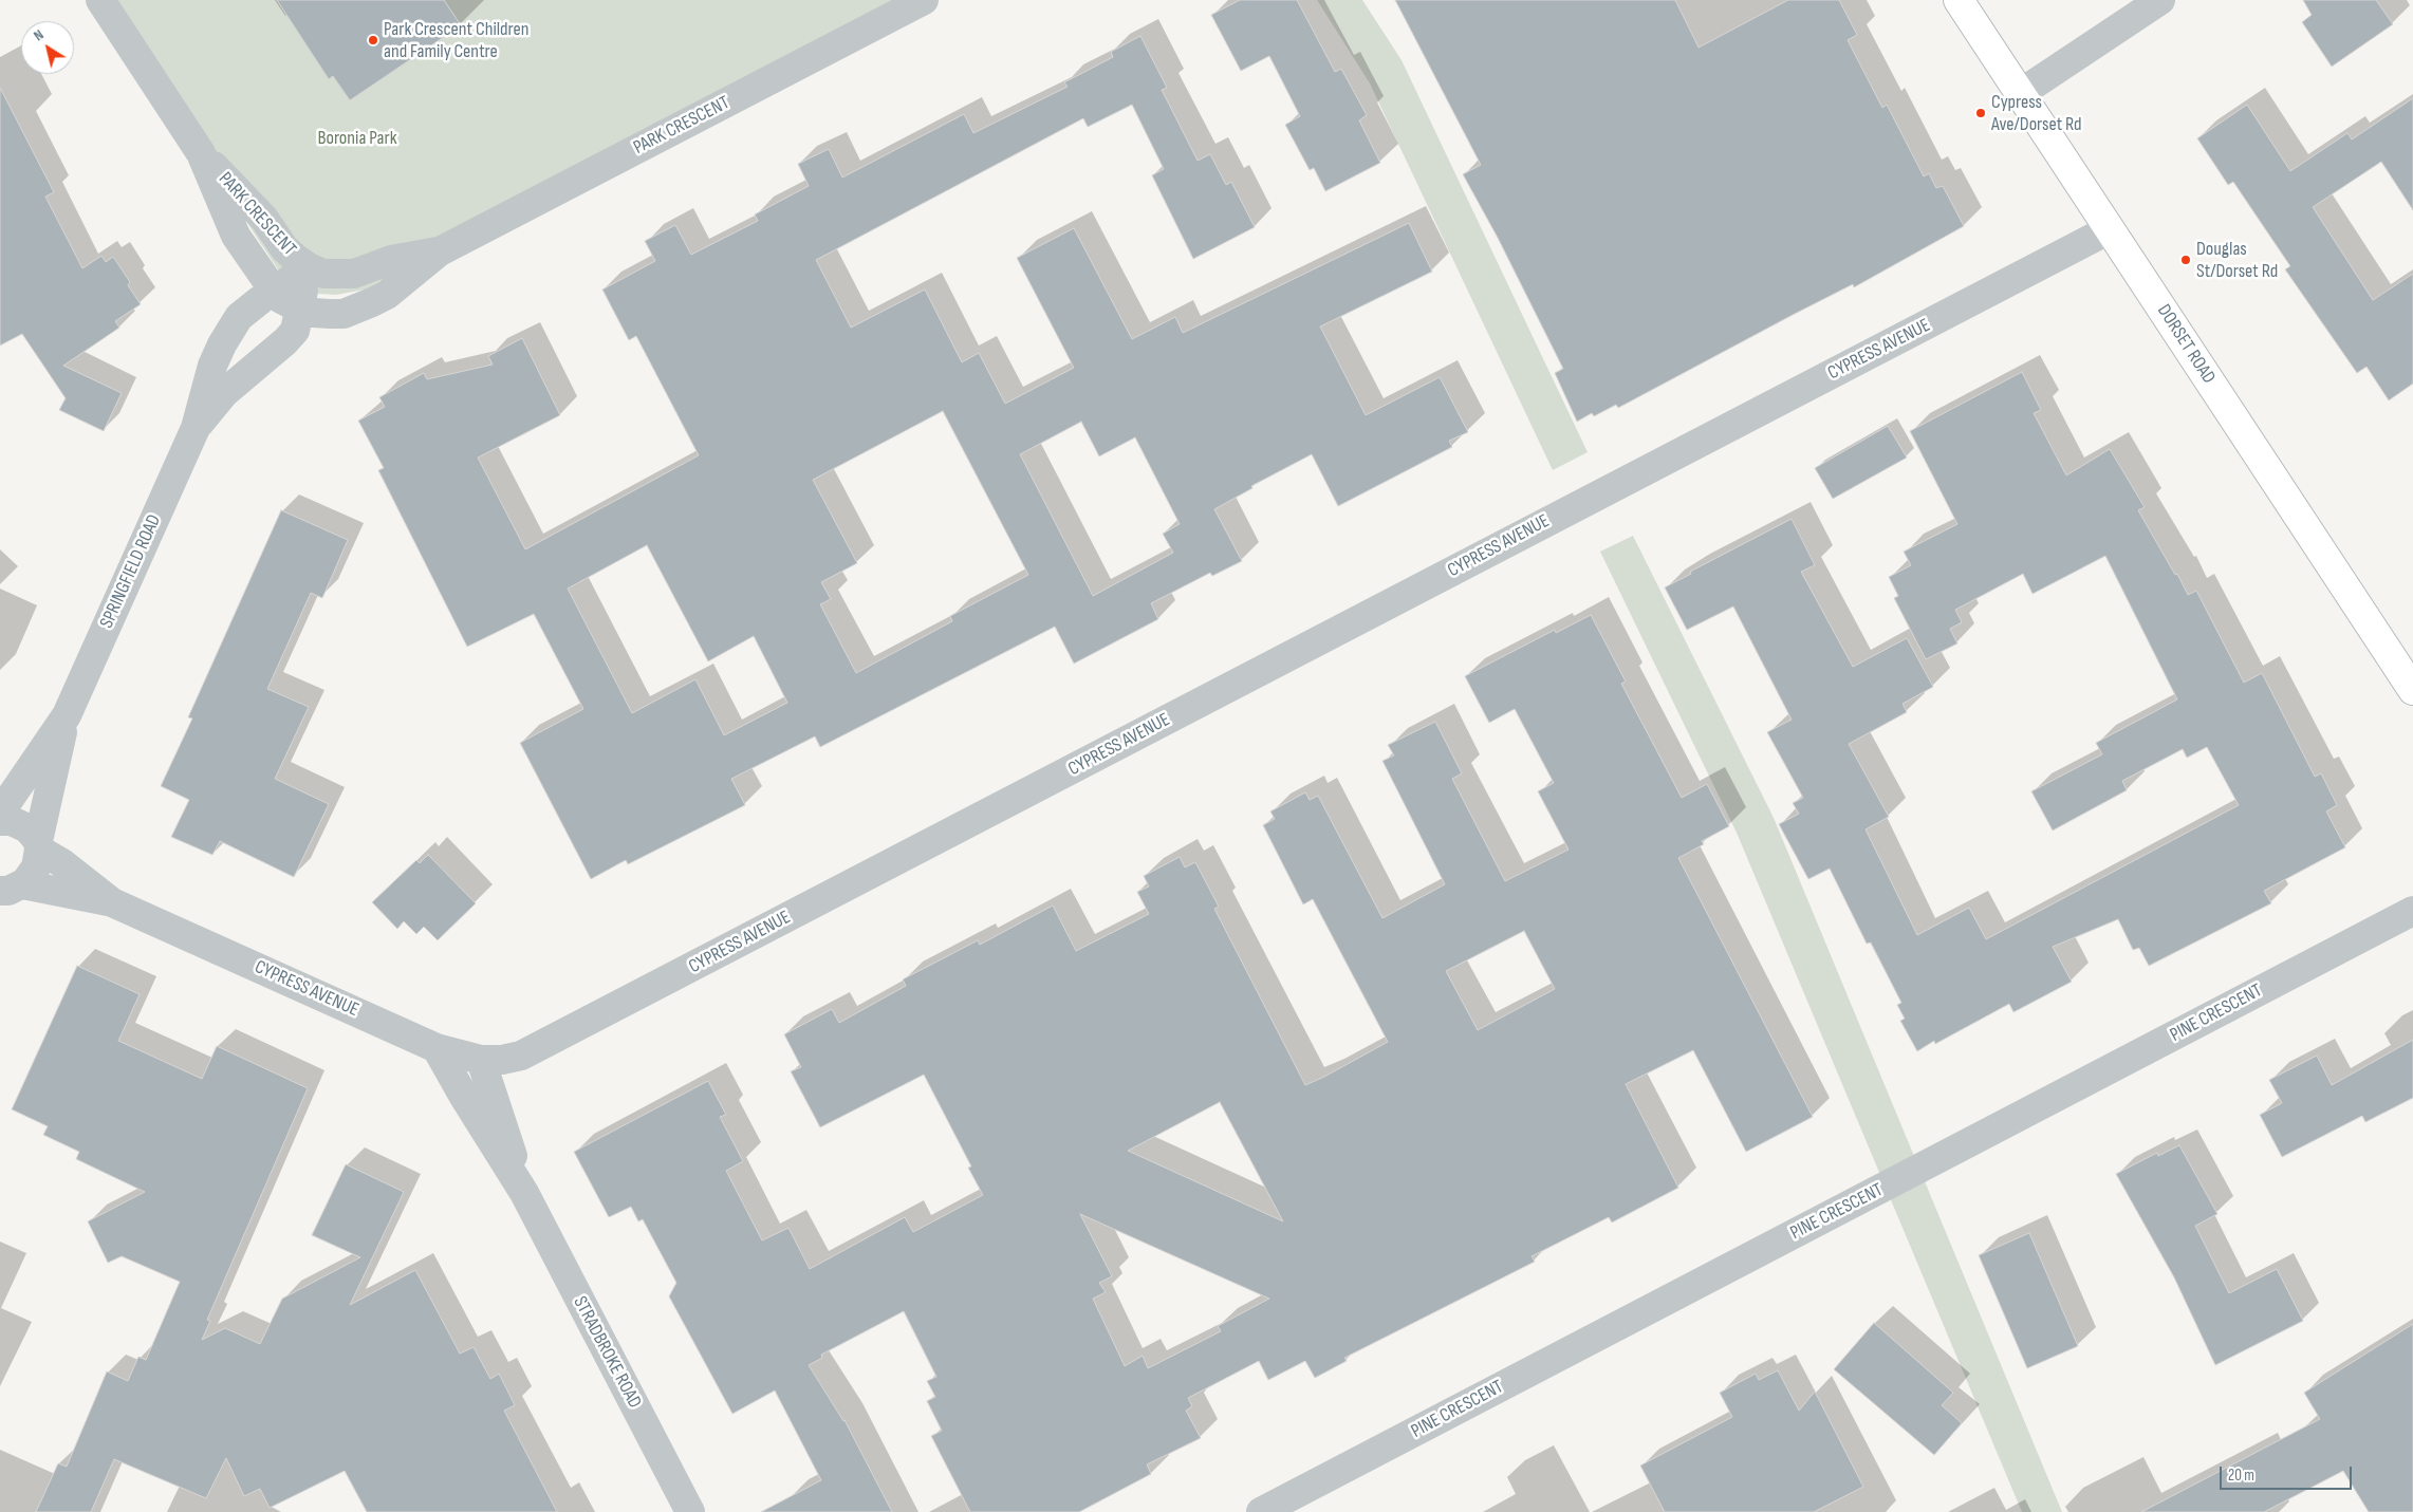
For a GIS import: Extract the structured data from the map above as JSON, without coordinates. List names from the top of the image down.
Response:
{
  "streets": {
    "main road": ["DORSET ROAD"],
    "street": [
      "PARK CRESCENT",
      "CYPRESS AVENUE",
      "SPRINGFIELD ROAD",
      "PINE CRESCENT",
      "STRADBROKE ROAD"
    ]
  },
  "crossings": [
    ["PARK CRESCENT", "SPRINGFIELD ROAD"],
    ["DORSET ROAD", "CYPRESS AVENUE"],
    ["CYPRESS AVENUE", "SPRINGFIELD ROAD"],
    ["CYPRESS AVENUE", "STRADBROKE ROAD"]
  ],
  "parks": ["Boronia Park"],
  "places": ["Park Crescent Children and Family Centre", "Cypress Ave/Dorset Rd", "Douglas St/Dorset Rd"],
  "scale_bar": "20 m",
  "north": "top left"
}
